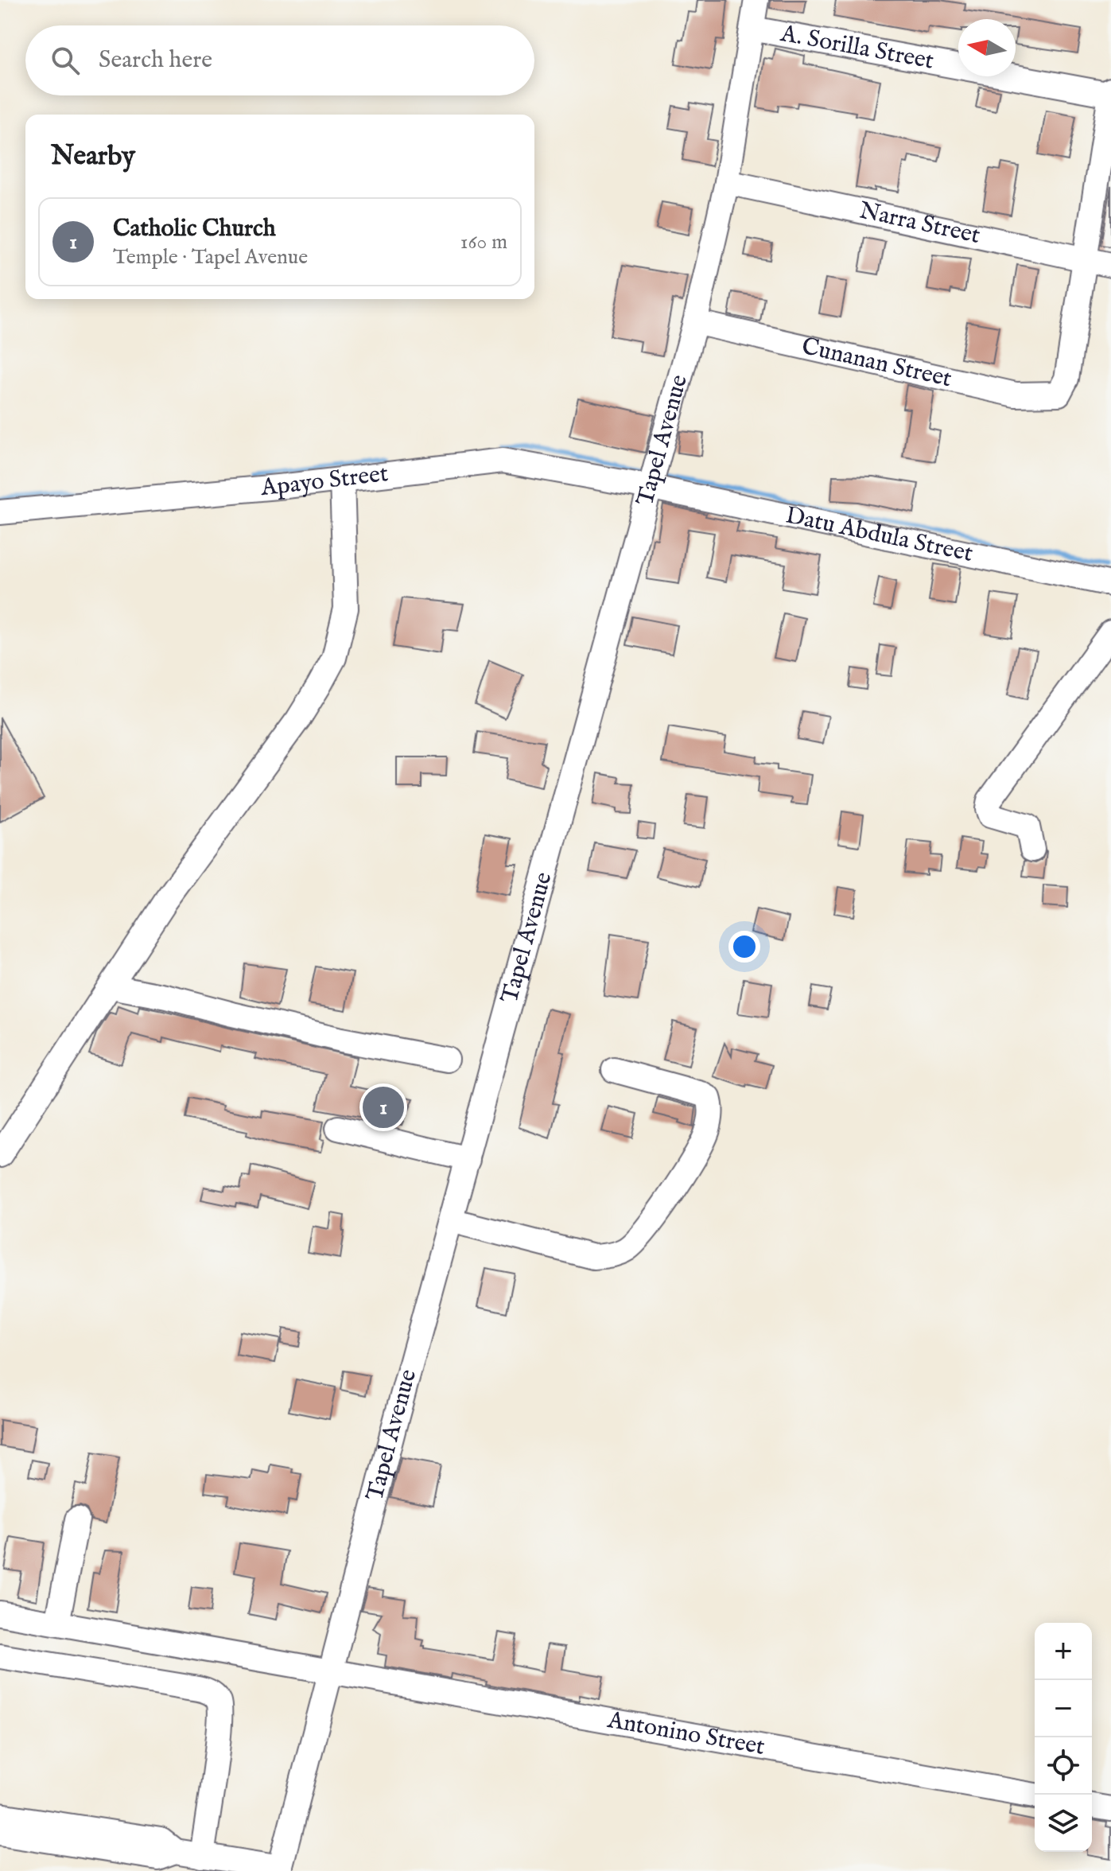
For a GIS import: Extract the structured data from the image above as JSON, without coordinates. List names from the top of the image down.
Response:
{
  "streets": {
    "street": [
      "A. Sorilla Street",
      "Narra Street",
      "Cunanan Street",
      "Tapel Avenue",
      "Apayo Street",
      "Datu Abdula Street",
      "Antonino Street"
    ]
  },
  "crossings": [
    ["A. Sorilla Street", "Tapel Avenue"],
    ["Narra Street", "Cunanan Street"],
    ["Narra Street", "Tapel Avenue"],
    ["Cunanan Street", "Tapel Avenue"],
    ["Tapel Avenue", "Apayo Street"],
    ["Tapel Avenue", "Datu Abdula Street"],
    ["Tapel Avenue", "Antonino Street"],
    ["Apayo Street", "Datu Abdula Street"]
  ],
  "north": "left",
  "page": {
    "search": "Search here",
    "heading": "Nearby",
    "list": [
      {
        "mark": "1",
        "name": "Catholic Church",
        "note": "Temple · Tapel Avenue",
        "value": "160 m"
      }
    ],
    "pins": "1",
    "map_buttons": ["+", "−"]
  }
}
